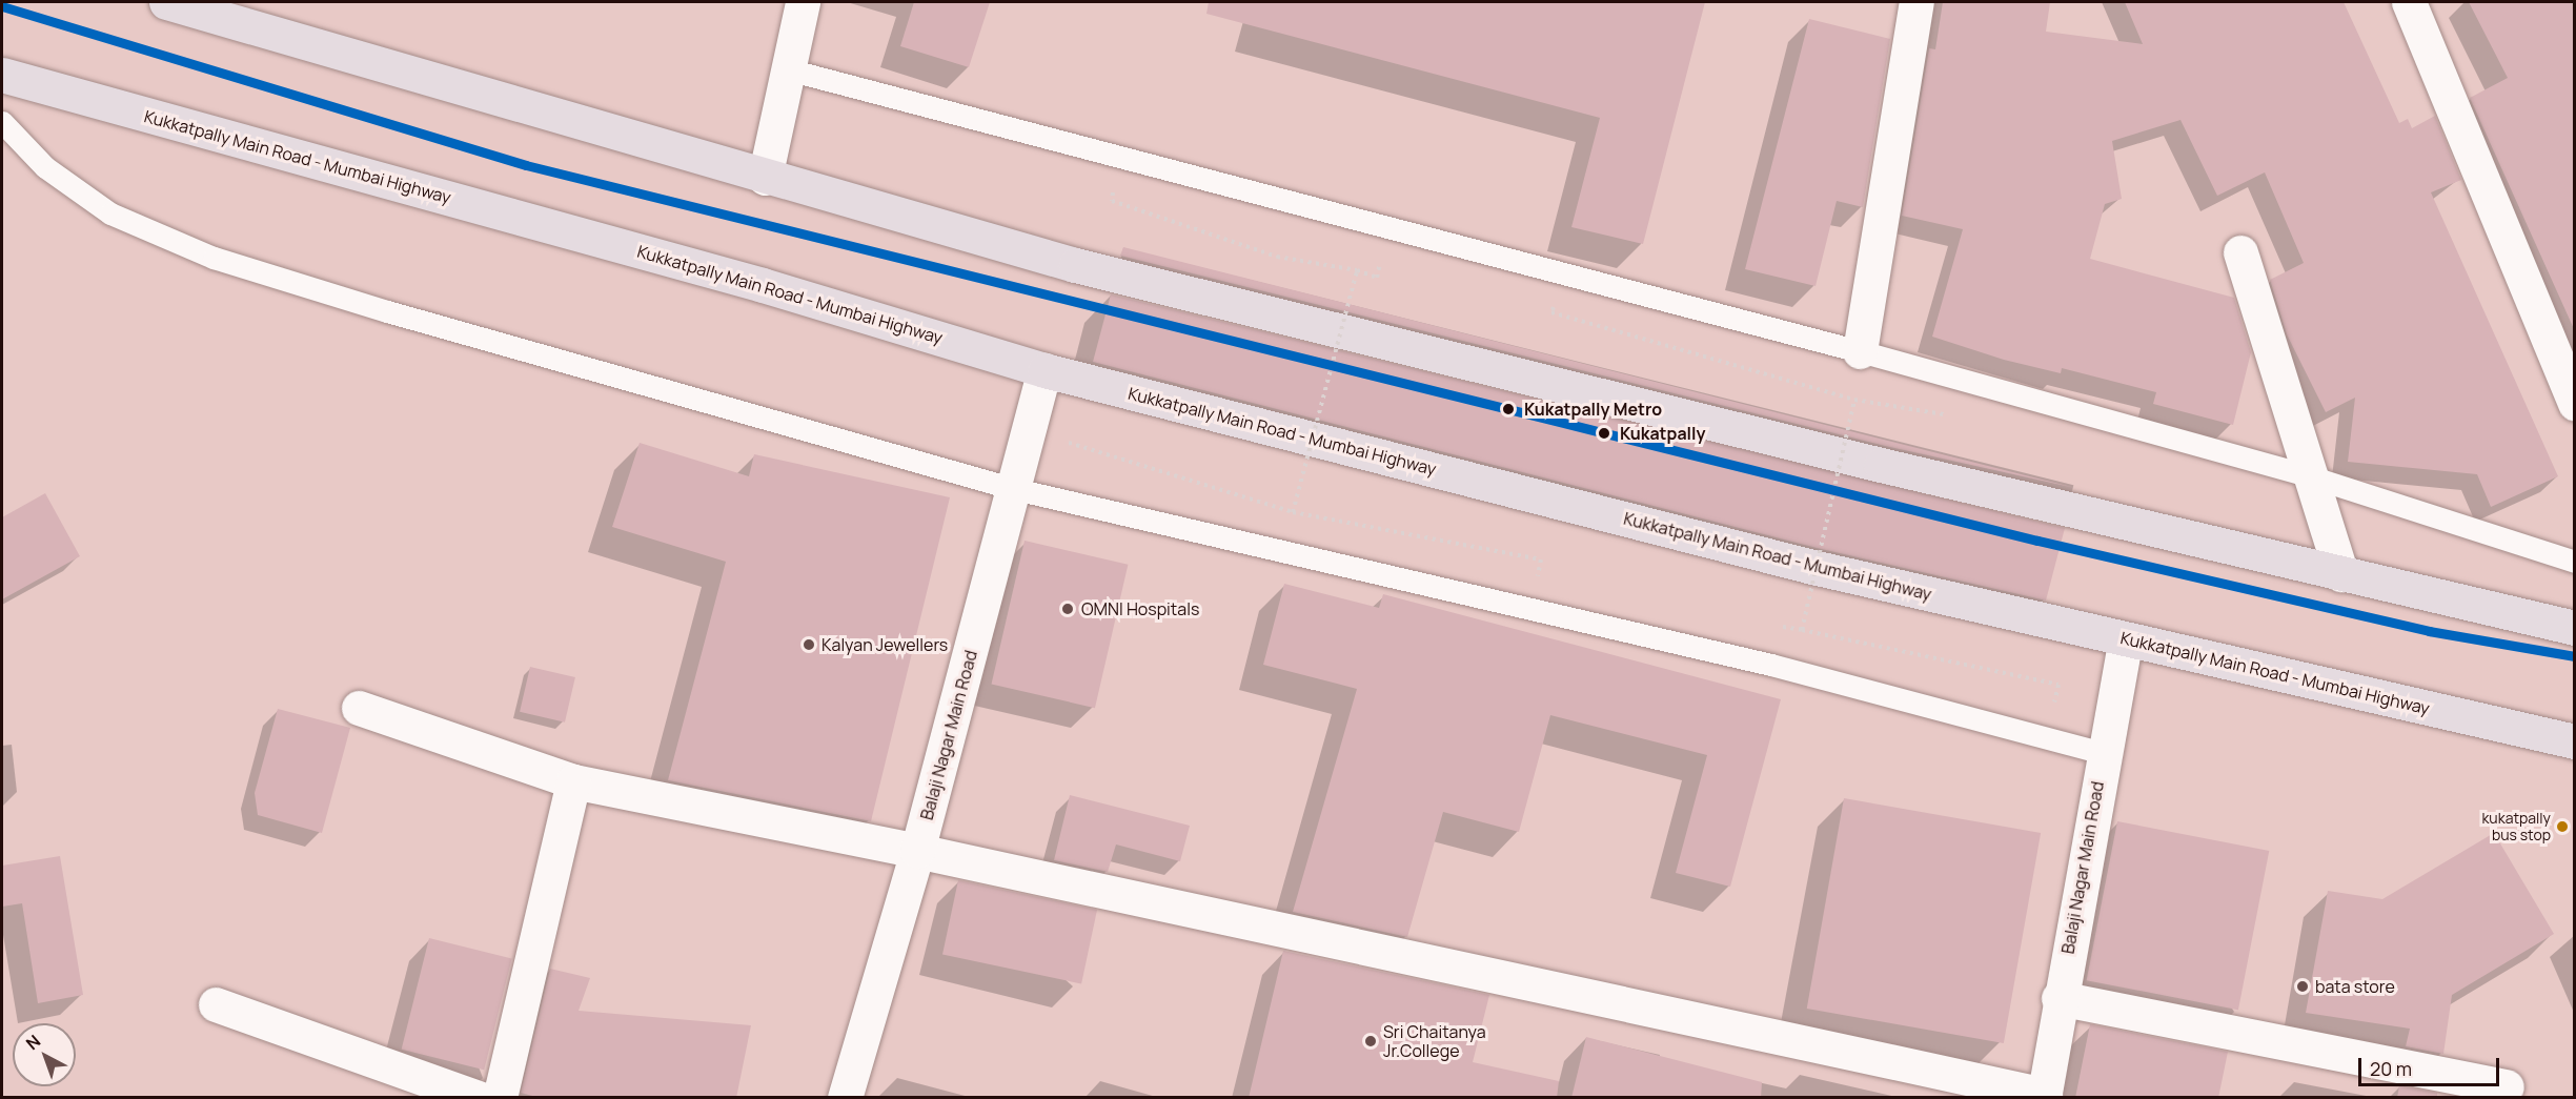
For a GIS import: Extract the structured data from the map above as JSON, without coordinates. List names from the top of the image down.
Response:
{
  "streets": {
    "highway": ["Kukkatpally Main Road - Mumbai Highway"],
    "street": ["Balaji Nagar Main Road"]
  },
  "crossings": [
    ["Kukkatpally Main Road - Mumbai Highway", "Balaji Nagar Main Road"]
  ],
  "places": [
    "Kukatpally Metro",
    "Kukatpally",
    "OMNI Hospitals",
    "Kalyan Jewellers",
    "kukatpally bus stop",
    "bata store",
    "Sri Chaitanya Jr.College"
  ],
  "scale_bar": "20 m",
  "north": "top left"
}
